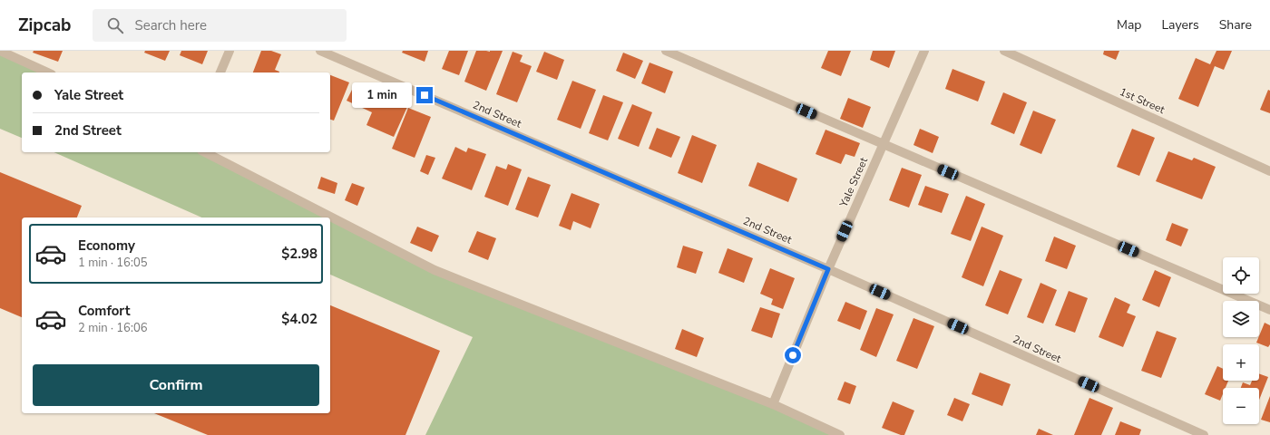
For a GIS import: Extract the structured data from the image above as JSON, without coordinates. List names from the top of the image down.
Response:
{
  "streets": {
    "street": ["1st Street", "2nd Street", "Yale Street"]
  },
  "crossings": [
    ["2nd Street", "Yale Street"]
  ],
  "page": {
    "header": "Zipcab",
    "search": "Search here",
    "nav": ["Map", "Layers", "Share"],
    "banner": ["Yale Street", "2nd Street"],
    "bubble": "1 min",
    "list": [
      {
        "name": "Economy",
        "note": "1 min · 16:05",
        "value": "$2.98"
      },
      {
        "name": "Comfort",
        "note": "2 min · 16:06",
        "value": "$4.02"
      }
    ],
    "map_buttons": ["+", "−"],
    "buttons": "Confirm"
  }
}
